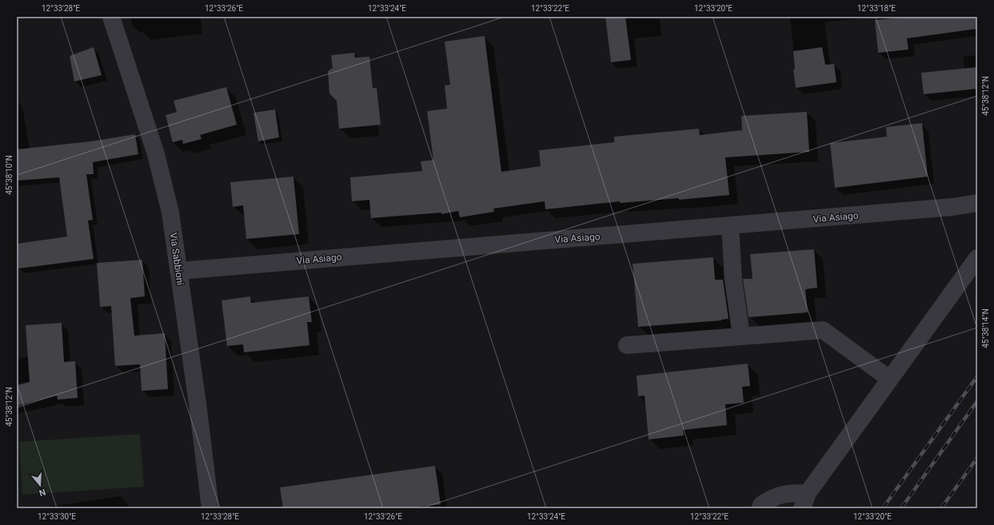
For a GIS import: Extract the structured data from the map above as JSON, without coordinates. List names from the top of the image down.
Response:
{
  "streets": {
    "street": ["Via Asiago", "Via Sabbioni"]
  },
  "crossings": [
    ["Via Asiago", "Via Sabbioni"]
  ],
  "north": "bottom",
  "coordinates": [
    "12°33'28\"E",
    "12°33'26\"E",
    "12°33'24\"E",
    "12°33'22\"E",
    "12°33'20\"E",
    "12°33'18\"E",
    "45°38'12\"N",
    "45°38'10\"N",
    "45°38'14\"N",
    "12°33'30\"E"
  ]
}
